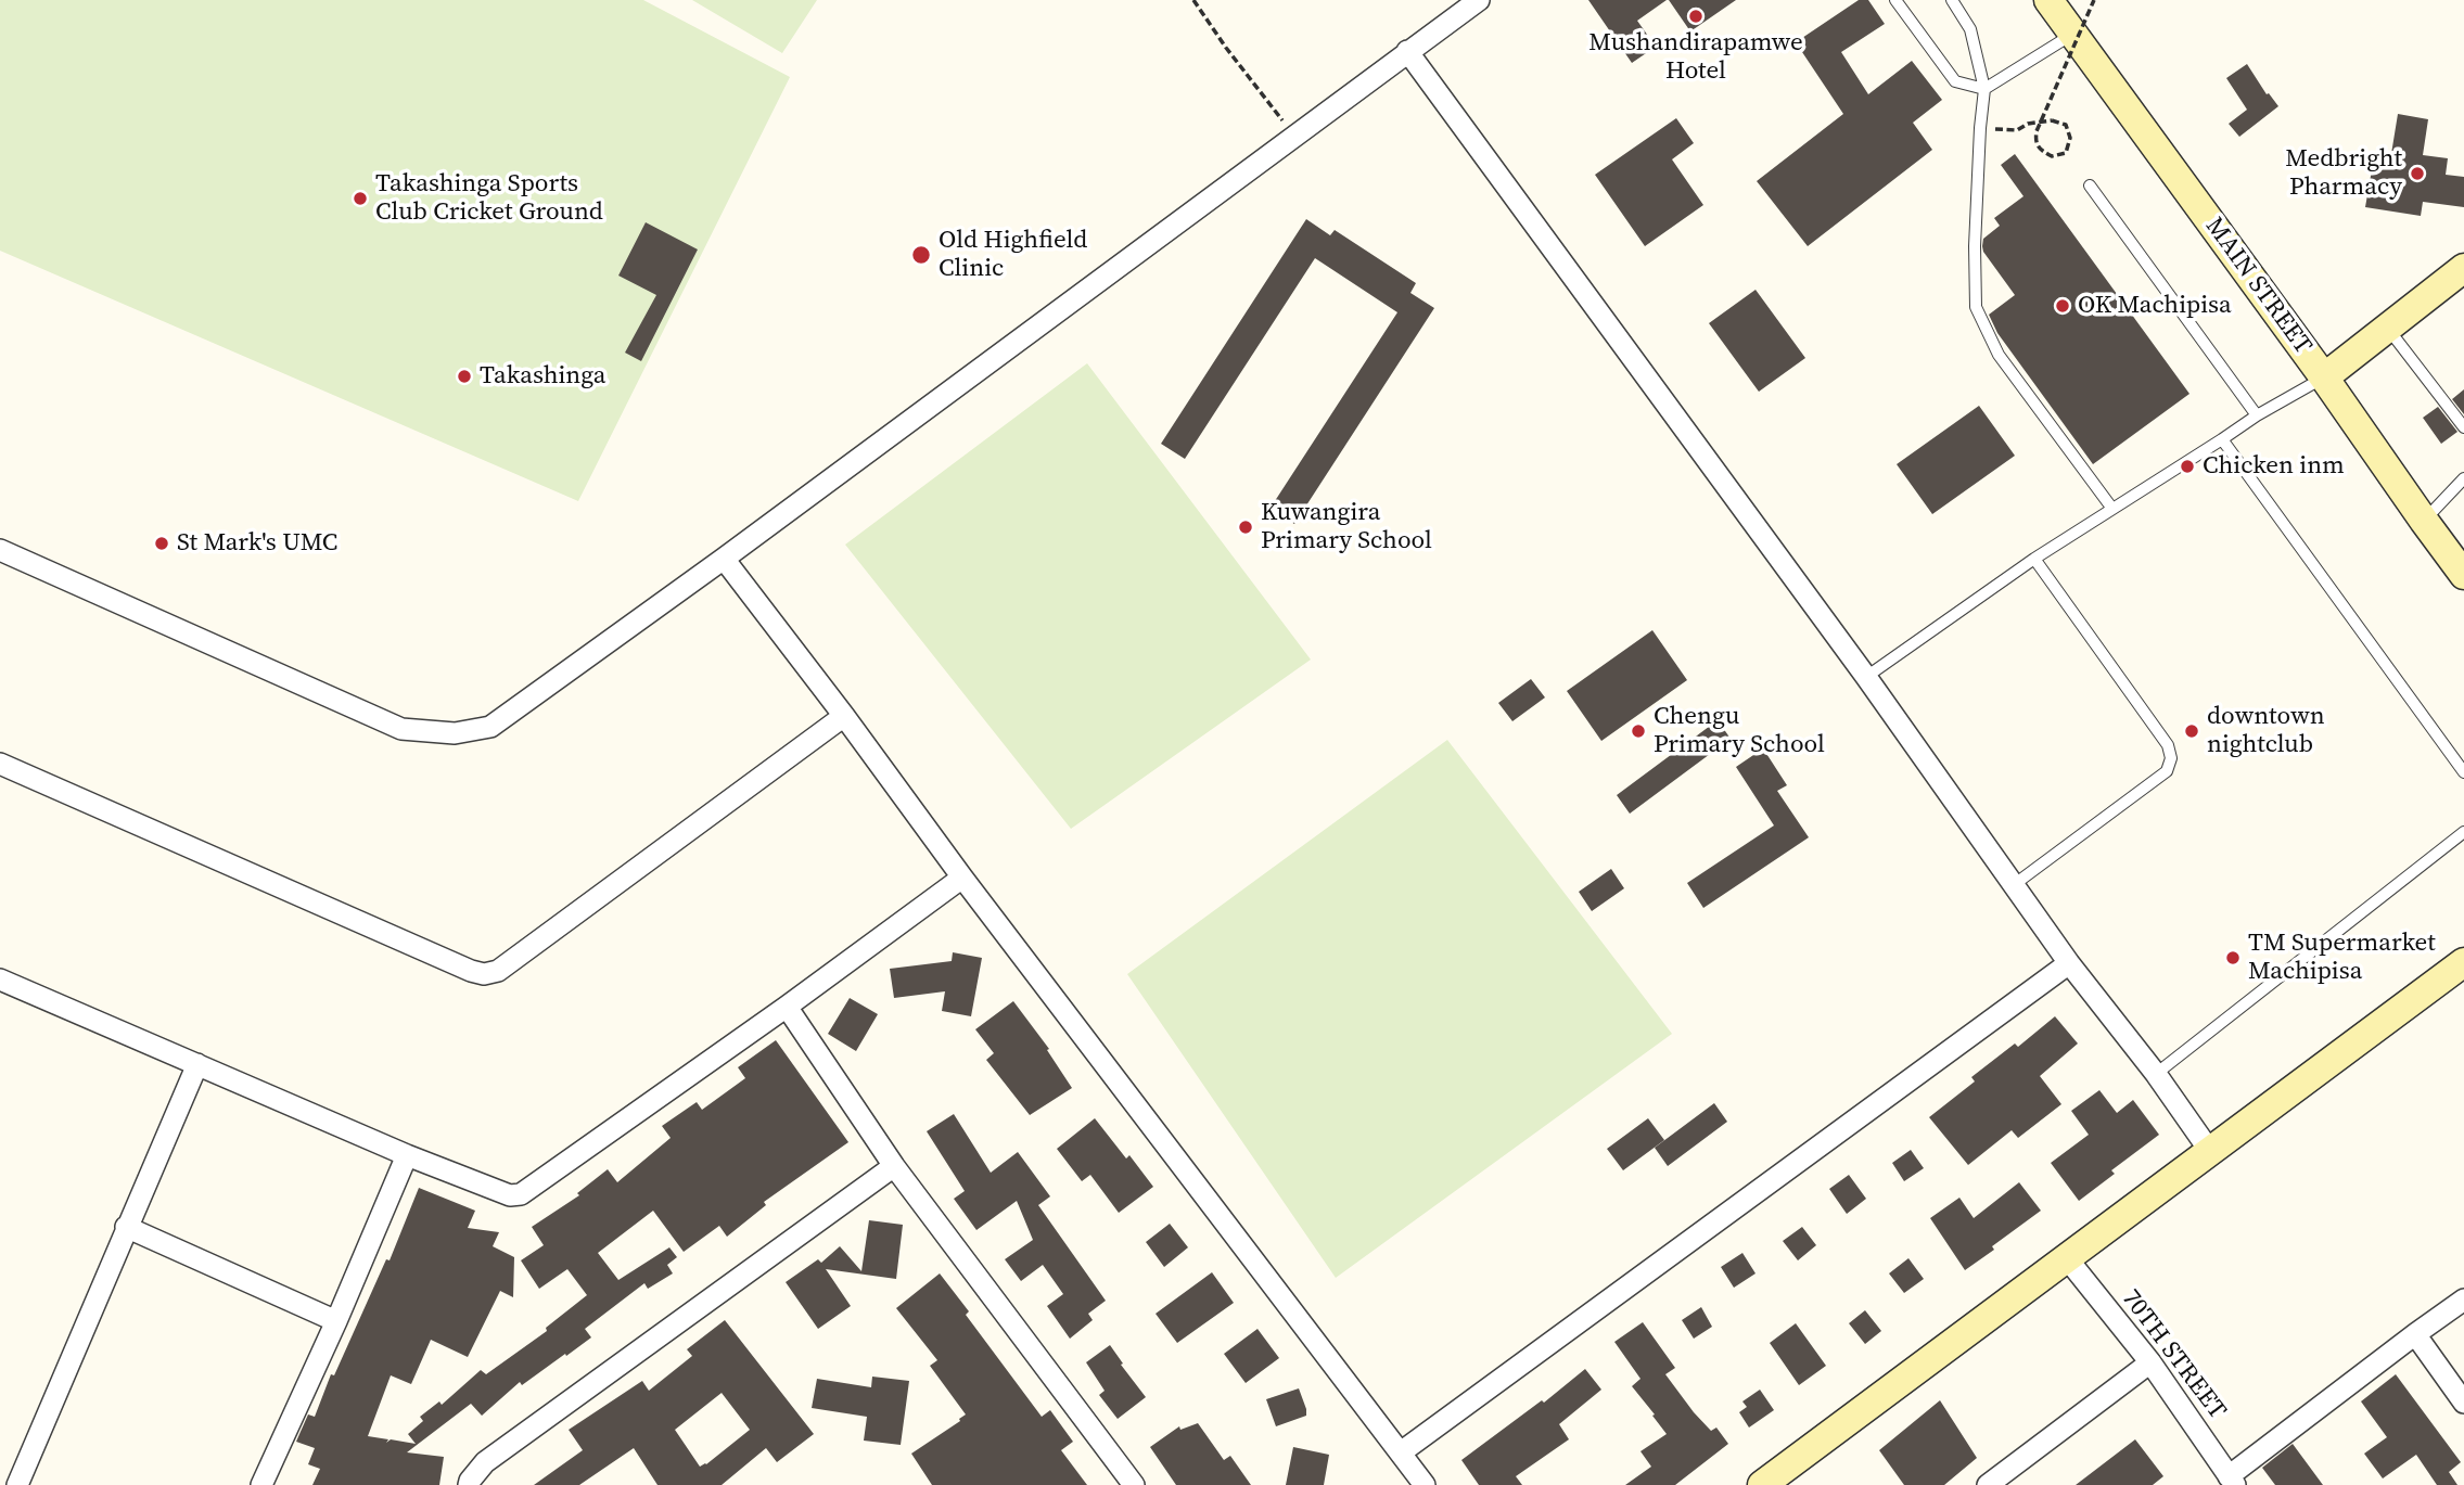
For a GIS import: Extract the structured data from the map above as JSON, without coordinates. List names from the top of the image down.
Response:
{
  "streets": {
    "street": ["MAIN STREET", "70TH STREET"]
  },
  "places": [
    "Mushandirapamwe Hotel",
    "Medbright Pharmacy",
    "Takashinga Sports Club Cricket Ground",
    "Old Highfield Clinic",
    "OK Machipisa",
    "Takashinga",
    "Chicken inm",
    "Kuwangira Primary School",
    "St Mark's UMC",
    "Chengu Primary School",
    "downtown nightclub",
    "TM Supermarket Machipisa"
  ]
}
